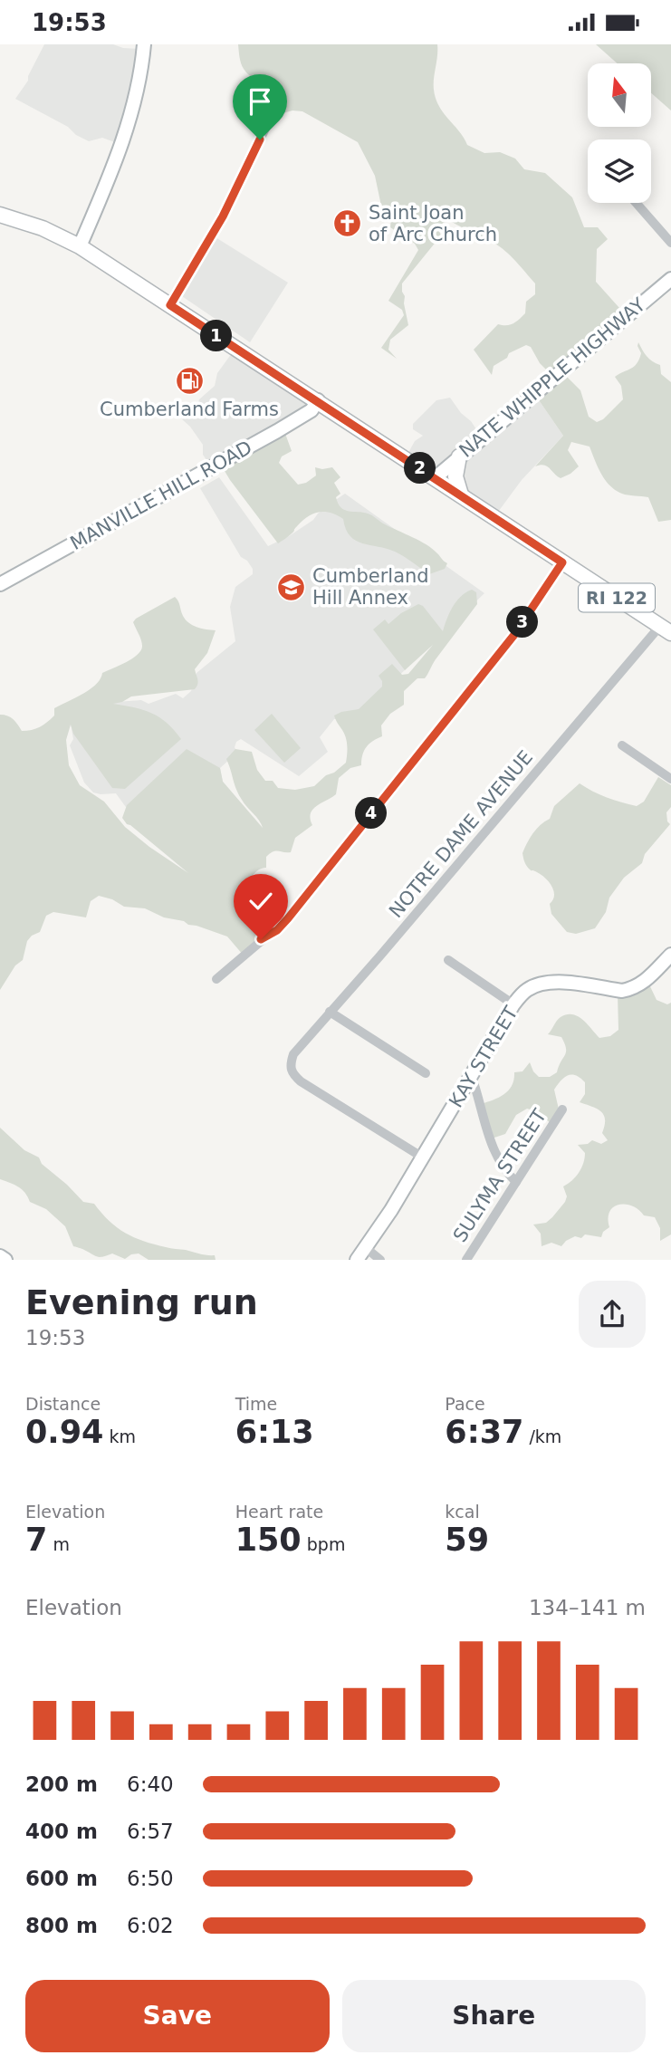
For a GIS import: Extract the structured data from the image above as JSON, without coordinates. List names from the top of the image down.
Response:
{
  "streets": {
    "main road": ["RI 122"],
    "street": [
      "NATE WHIPPLE HIGHWAY",
      "MANVILLE HILL ROAD",
      "NOTRE DAME AVENUE",
      "KAY STREET",
      "SULYMA STREET"
    ]
  },
  "crossings": [
    ["NATE WHIPPLE HIGHWAY", "RI 122"],
    ["MANVILLE HILL ROAD", "RI 122"],
    ["RI 122", "NOTRE DAME AVENUE"],
    ["NOTRE DAME AVENUE", "KAY STREET"]
  ],
  "places": {
    "church": ["Saint Joan of Arc Church"],
    "fuel station": ["Cumberland Farms"],
    "school or university": ["Cumberland Hill Annex"]
  },
  "north": "top",
  "page": {
    "status": "19:53",
    "pins": [
      "1",
      "2",
      "3",
      "4"
    ],
    "heading": ["Evening run", "19:53"],
    "stats": [
      ["Distance", "0.94 km"],
      ["Time", "6:13"],
      ["Pace", "6:37 /km"],
      ["Elevation", "7 m"],
      ["Heart rate", "150 bpm"],
      ["kcal", "59"]
    ],
    "chart": ["Elevation", "134–141 m"],
    "list": [
      {
        "name": "200 m",
        "note": "6:40"
      },
      {
        "name": "400 m",
        "note": "6:57"
      },
      {
        "name": "600 m",
        "note": "6:50"
      },
      {
        "name": "800 m",
        "note": "6:02"
      }
    ],
    "buttons": ["Save", "Share"]
  }
}
